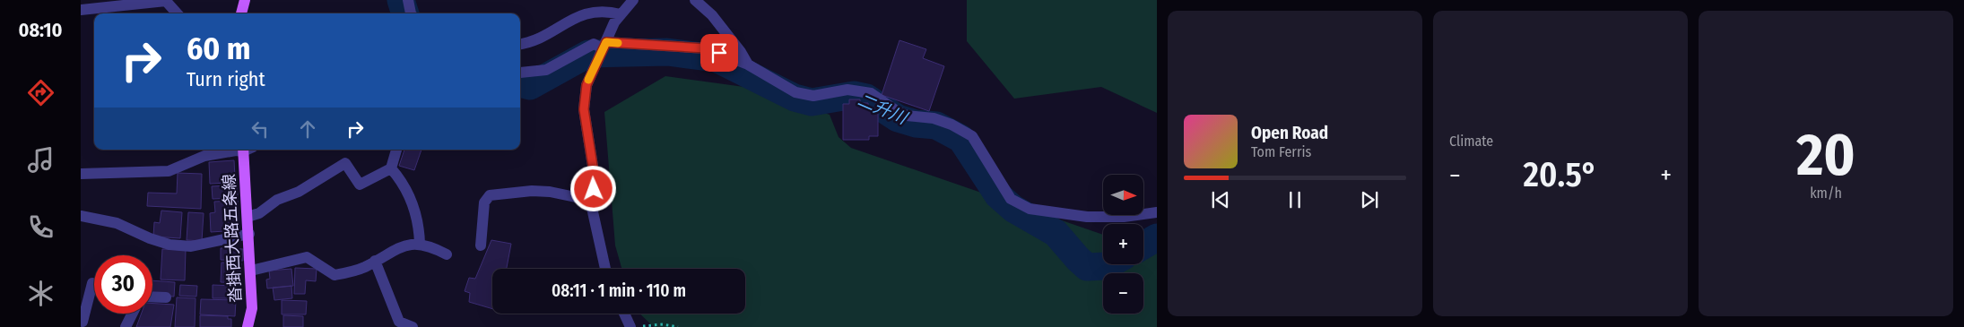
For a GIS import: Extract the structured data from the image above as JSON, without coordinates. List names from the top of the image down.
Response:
{
  "streets": {
    "main road": ["沓掛西大路五条線"]
  },
  "water": ["二升川"],
  "north": "right",
  "page": {
    "tabs": "08:10",
    "tile": [
      "Climate",
      ["20", "km/h"]
    ],
    "turn": ["60 m", "Turn right"],
    "song": ["Open Road", "Tom Ferris"],
    "heat": ["−", "20.5°", "+"],
    "map_buttons": ["+", "−"],
    "limit": "30",
    "trip": "08:11 · 1 min · 110 m"
  }
}
